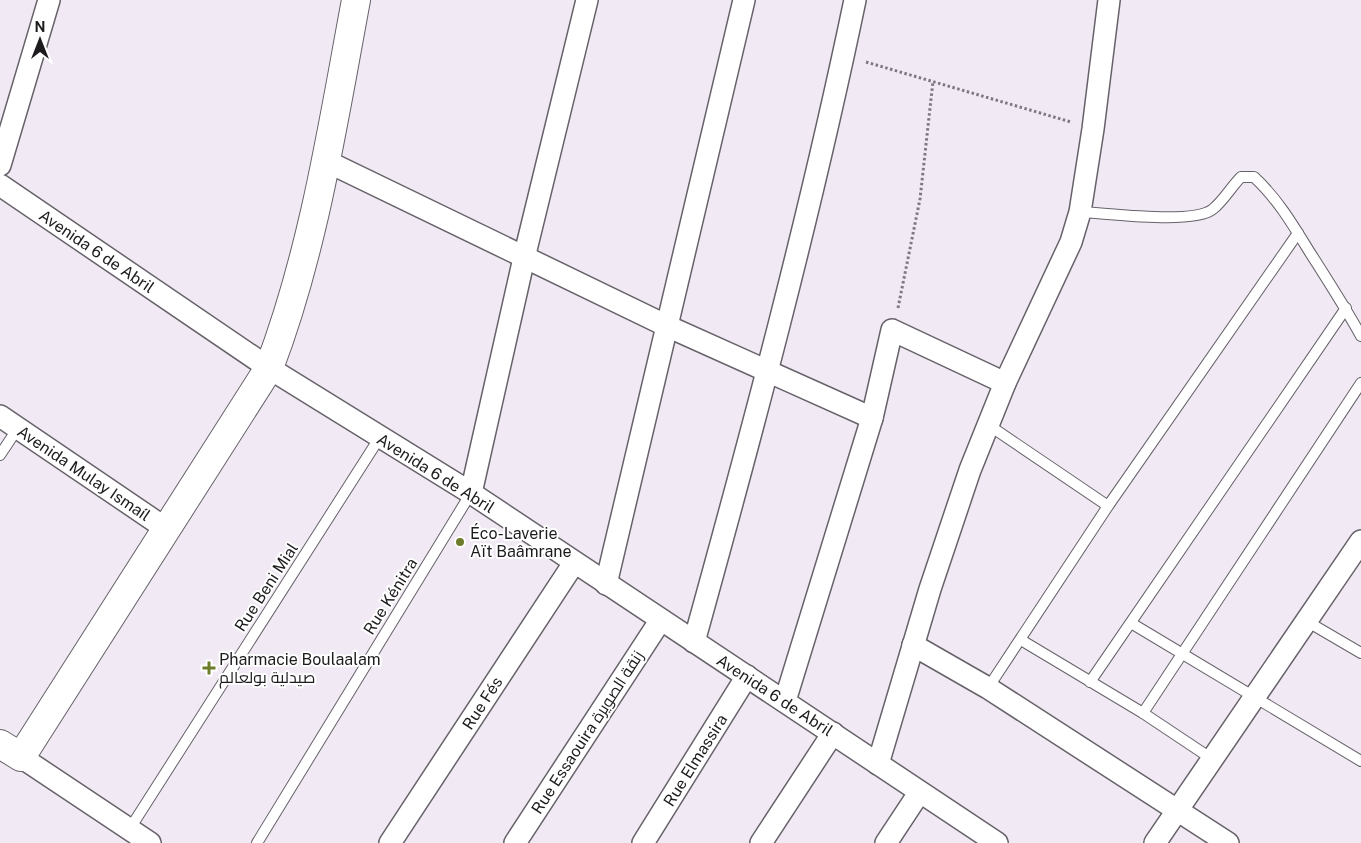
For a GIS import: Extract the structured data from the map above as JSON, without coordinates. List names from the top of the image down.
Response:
{
  "streets": {
    "street": [
      "Avenida 6 de Abril",
      "Avenida Mulay Ismaíl",
      "Rue Fés",
      "Rue Essaouira زنقة الصويرة",
      "Rue Elmassira"
    ],
    "lane": ["Rue Beni Mial", "Rue Kénitra"]
  },
  "crossings": [
    ["Avenida 6 de Abril", "Rue Beni Mial"],
    ["Avenida 6 de Abril", "Rue Kénitra"],
    ["Avenida 6 de Abril", "Rue Fés"],
    ["Avenida 6 de Abril", "Rue Essaouira زنقة الصويرة"],
    ["Avenida 6 de Abril", "Rue Elmassira"]
  ],
  "places": {
    "other": ["Éco-Laverie Aït Baâmrane"],
    "health": ["Pharmacie Boulaalam صيدلية بولعالم"]
  },
  "north": "top"
}
